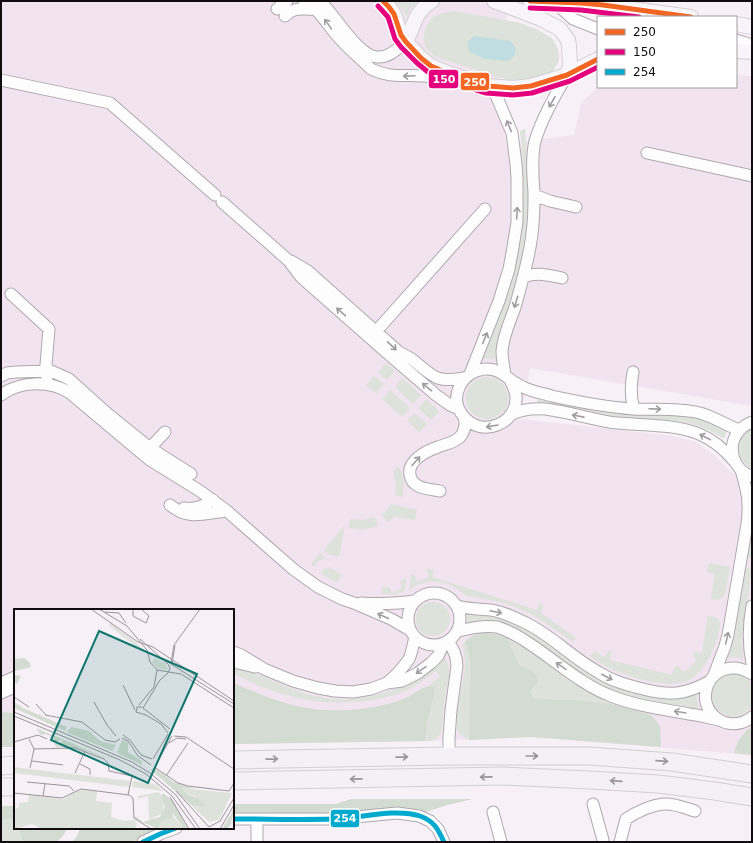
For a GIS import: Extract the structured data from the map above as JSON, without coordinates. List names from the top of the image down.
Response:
{
  "lines": ["transit line 250", "transit line 150", "transit line 254"],
  "legend": ["250", "150", "254"]
}
